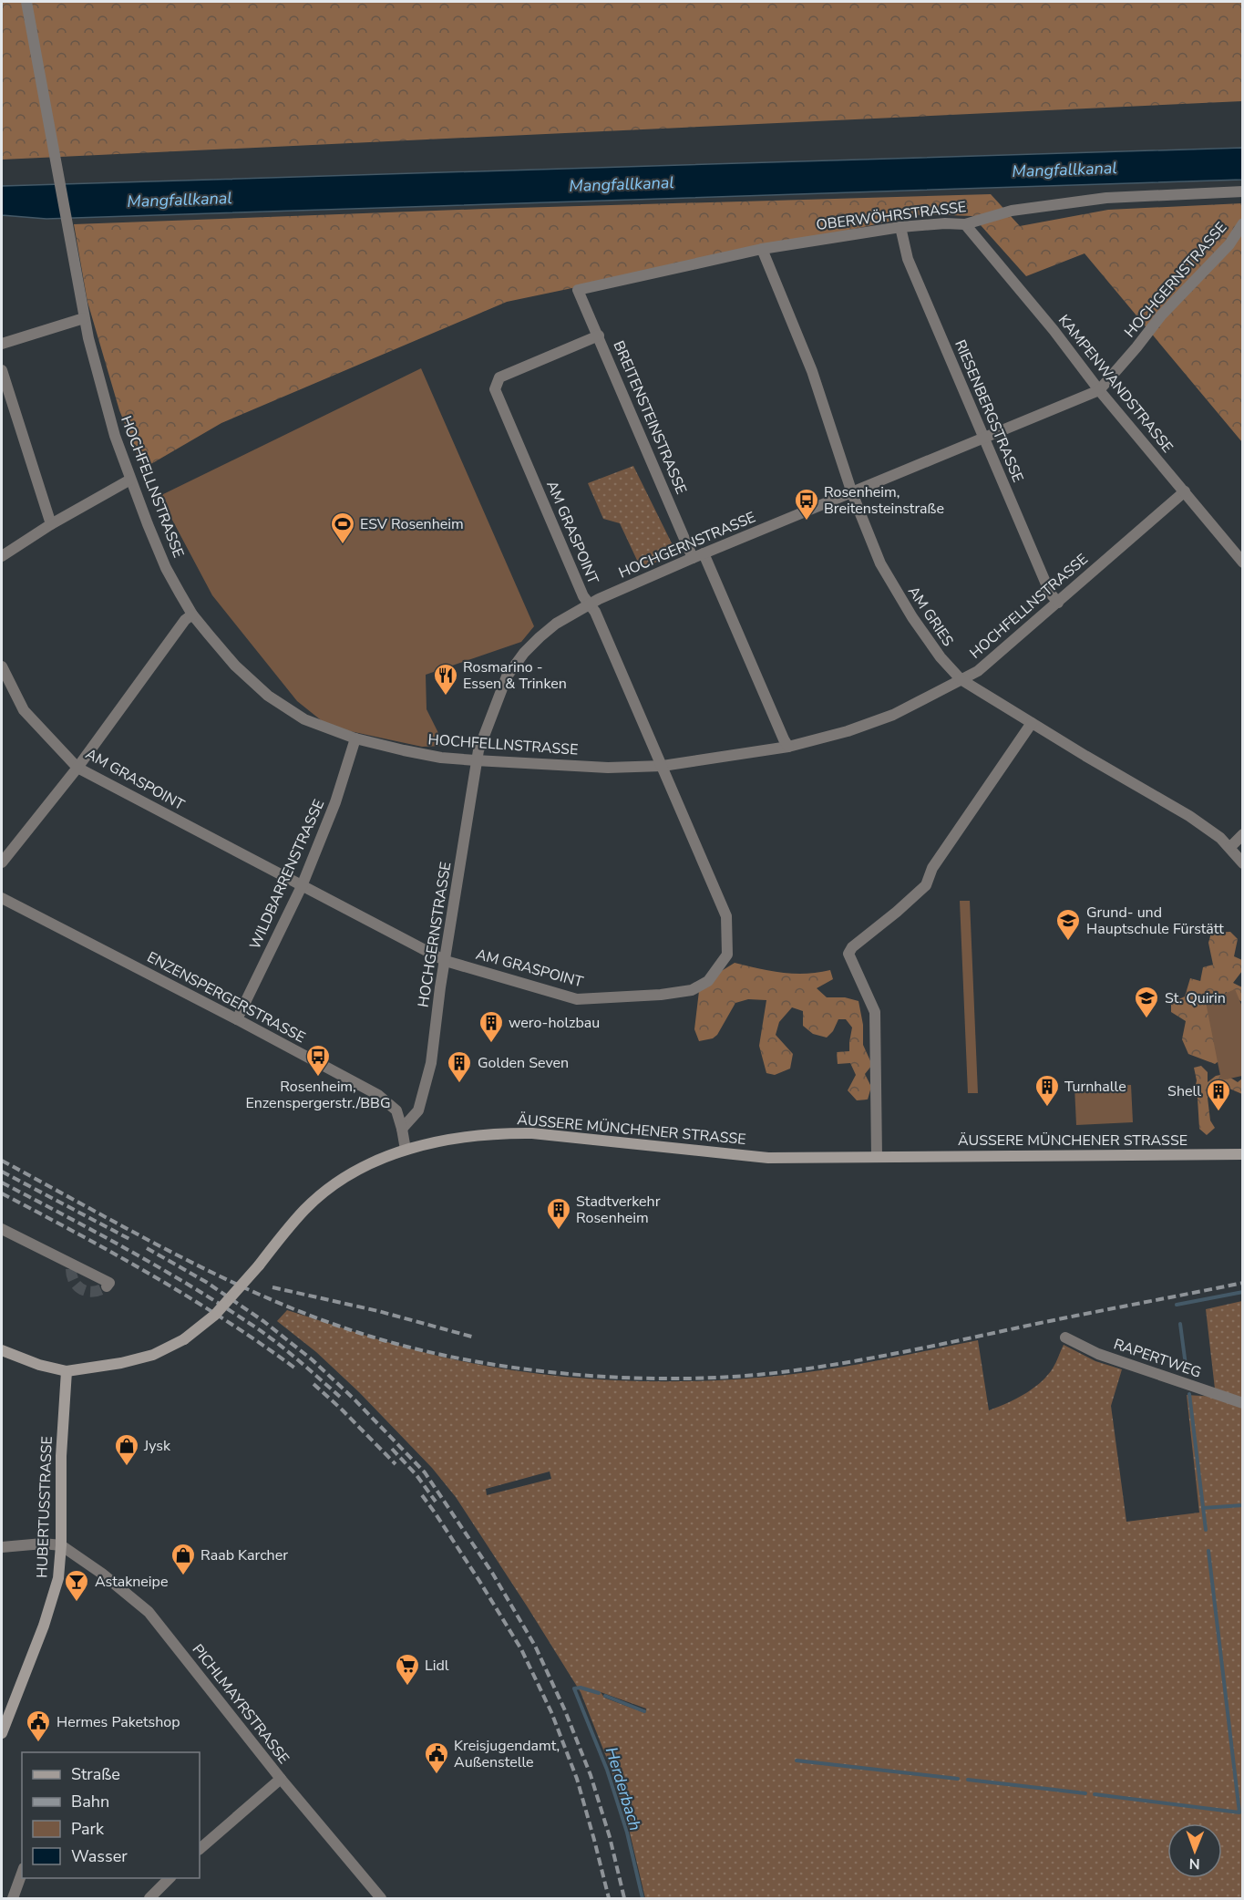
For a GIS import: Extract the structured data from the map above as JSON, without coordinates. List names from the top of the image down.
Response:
{
  "streets": {
    "main road": ["ÄUSSERE MÜNCHENER STRASSE", "HUBERTUSSTRASSE"],
    "street": [
      "OBERWÖHRSTRASSE",
      "HOCHGERNSTRASSE",
      "KAMPENWANDSTRASSE",
      "RIESENBERGSTRASSE",
      "BREITENSTEINSTRASSE",
      "HOCHFELLNSTRASSE",
      "AM GRASPOINT",
      "AM GRIES",
      "WILDBARRENSTRASSE",
      "ENZENSPERGERSTRASSE",
      "RAPERTWEG",
      "PICHLMAYRSTRASSE"
    ]
  },
  "crossings": [
    ["OBERWÖHRSTRASSE", "KAMPENWANDSTRASSE"],
    ["OBERWÖHRSTRASSE", "RIESENBERGSTRASSE"],
    ["OBERWÖHRSTRASSE", "BREITENSTEINSTRASSE"],
    ["OBERWÖHRSTRASSE", "AM GRIES"],
    ["HOCHGERNSTRASSE", "KAMPENWANDSTRASSE"],
    ["HOCHGERNSTRASSE", "RIESENBERGSTRASSE"],
    ["HOCHGERNSTRASSE", "BREITENSTEINSTRASSE"],
    ["HOCHGERNSTRASSE", "HOCHFELLNSTRASSE"],
    ["HOCHGERNSTRASSE", "AM GRASPOINT"],
    ["HOCHGERNSTRASSE", "AM GRIES"],
    ["HOCHGERNSTRASSE", "ENZENSPERGERSTRASSE"],
    ["KAMPENWANDSTRASSE", "HOCHFELLNSTRASSE"],
    ["RIESENBERGSTRASSE", "HOCHFELLNSTRASSE"],
    ["BREITENSTEINSTRASSE", "HOCHFELLNSTRASSE"],
    ["BREITENSTEINSTRASSE", "AM GRASPOINT"],
    ["HOCHFELLNSTRASSE", "AM GRASPOINT"],
    ["HOCHFELLNSTRASSE", "AM GRIES"],
    ["HOCHFELLNSTRASSE", "WILDBARRENSTRASSE"],
    ["AM GRASPOINT", "WILDBARRENSTRASSE"],
    ["WILDBARRENSTRASSE", "ENZENSPERGERSTRASSE"],
    ["ENZENSPERGERSTRASSE", "ÄUSSERE MÜNCHENER STRASSE"],
    ["ÄUSSERE MÜNCHENER STRASSE", "HUBERTUSSTRASSE"],
    ["HUBERTUSSTRASSE", "PICHLMAYRSTRASSE"]
  ],
  "water": ["Mangfallkanal", "Herderbach"],
  "places": {
    "bus stop": ["Rosenheim, Breitensteinstraße", "Rosenheim, Enzenspergerstr./BBG"],
    "sports": ["ESV Rosenheim"],
    "restaurant": ["Rosmarino - Essen & Trinken"],
    "school or university": ["Grund- und Hauptschule Fürstätt", "St. Quirin"],
    "building": [
      "wero-holzbau",
      "Golden Seven",
      "Turnhalle",
      "Shell",
      "Stadtverkehr Rosenheim"
    ],
    "shop": ["Jysk", "Raab Karcher"],
    "bar": ["Astakneipe"],
    "supermarket": ["Lidl"],
    "public building": ["Hermes Paketshop", "Kreisjugendamt, Außenstelle"]
  },
  "legend": [
    "Straße",
    "Bahn",
    "Park",
    "Wasser"
  ],
  "north": "bottom"
}
